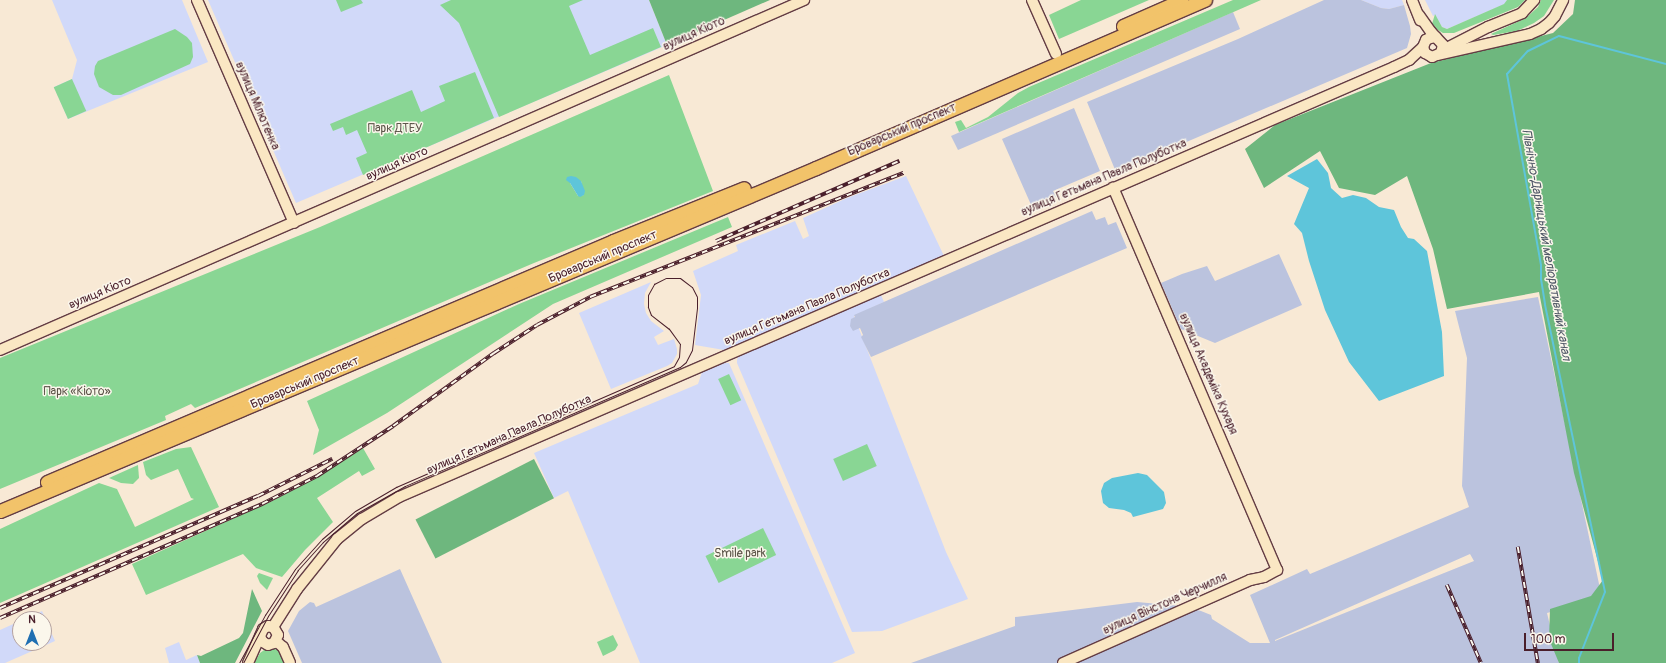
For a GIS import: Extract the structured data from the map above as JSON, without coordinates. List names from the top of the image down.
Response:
{
  "streets": {
    "highway": ["Броварський проспект"],
    "street": [
      "вулиця Кіото",
      "вулиця Мілютенка",
      "вулиця Гетьмана Павла Полуботка",
      "вулиця Академіка Кухаря",
      "вулиця Вінстона Черчилля"
    ]
  },
  "crossings": [
    ["вулиця Кіото", "вулиця Мілютенка"],
    ["вулиця Гетьмана Павла Полуботка", "вулиця Академіка Кухаря"],
    ["вулиця Академіка Кухаря", "вулиця Вінстона Черчилля"]
  ],
  "water": ["Північно-Дарницький меліоративний канал"],
  "parks": ["Парк ДТЕУ", "Парк «Кіото»", "Smile park"],
  "scale_bar": "100 m",
  "north": "top"
}
